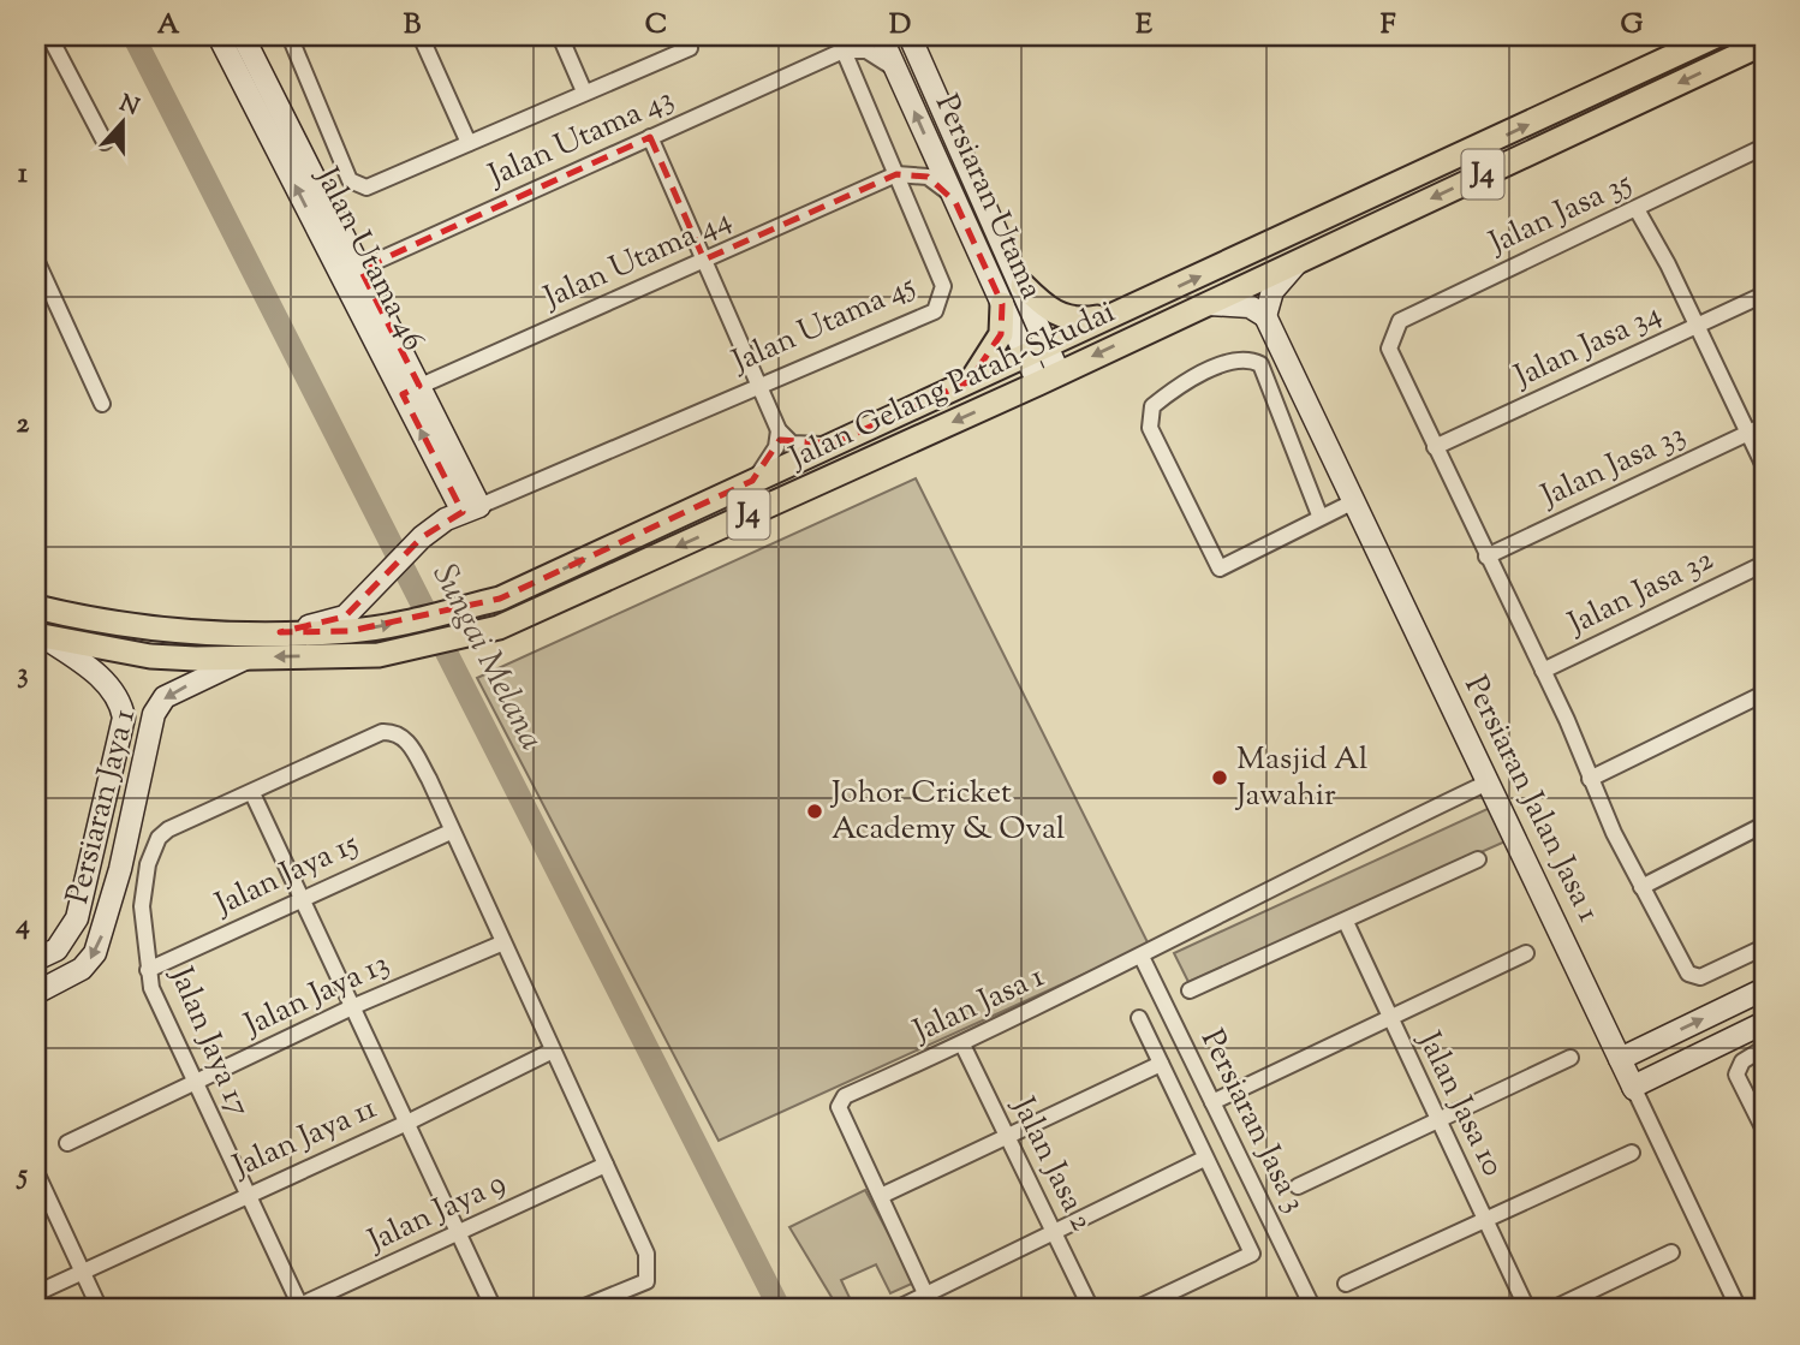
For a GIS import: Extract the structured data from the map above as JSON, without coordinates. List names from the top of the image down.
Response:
{
  "streets": {
    "main road": ["J4", "Jalan Gelang Patah-Skudai"],
    "street": [
      "Jalan Utama 43",
      "Persiaran Utama",
      "Jalan Jasa 35",
      "Jalan Utama 46",
      "Jalan Utama 44",
      "Jalan Utama 45",
      "Jalan Jasa 34",
      "Jalan Jasa 33",
      "Jalan Jasa 32",
      "Persiaran Jalan Jasa 1",
      "Persiaran Jaya 1",
      "Jalan Jaya 15",
      "Jalan Jaya 13",
      "Jalan Jasa 1",
      "Jalan Jaya 17",
      "Jalan Jasa 10",
      "Persiaran Jasa 3",
      "Jalan Jaya 11",
      "Jalan Jasa 2",
      "Jalan Jaya 9"
    ]
  },
  "crossings": [
    ["Jalan Utama 43", "Jalan Utama 46"],
    ["Jalan Utama 43", "Jalan Utama 45"],
    ["Persiaran Utama", "Jalan Gelang Patah-Skudai"],
    ["Jalan Jasa 35", "Jalan Jasa 34"],
    ["Jalan Utama 46", "Jalan Utama 44"],
    ["Jalan Utama 46", "Jalan Utama 45"],
    ["Jalan Utama 44", "Jalan Utama 45"],
    ["Jalan Gelang Patah-Skudai", "Persiaran Jaya 1"],
    ["Persiaran Jalan Jasa 1", "Jalan Jasa 1"],
    ["Jalan Jaya 15", "Jalan Jaya 17"],
    ["Jalan Jaya 13", "Jalan Jaya 17"],
    ["Jalan Jasa 1", "Persiaran Jasa 3"],
    ["Jalan Jasa 1", "Jalan Jasa 2"],
    ["Jalan Jaya 17", "Jalan Jaya 11"],
    ["Jalan Jaya 17", "Jalan Jaya 9"]
  ],
  "one_way": ["Persiaran Jaya 1"],
  "water": ["Sungai Melana"],
  "places": ["Masjid Al Jawahir", "Johor Cricket Academy & Oval"],
  "north": "top",
  "grid": {
    "columns": [
      "A",
      "B",
      "C",
      "D",
      "E",
      "F",
      "G"
    ],
    "rows": [
      "1",
      "2",
      "3",
      "4",
      "5"
    ]
  }
}
